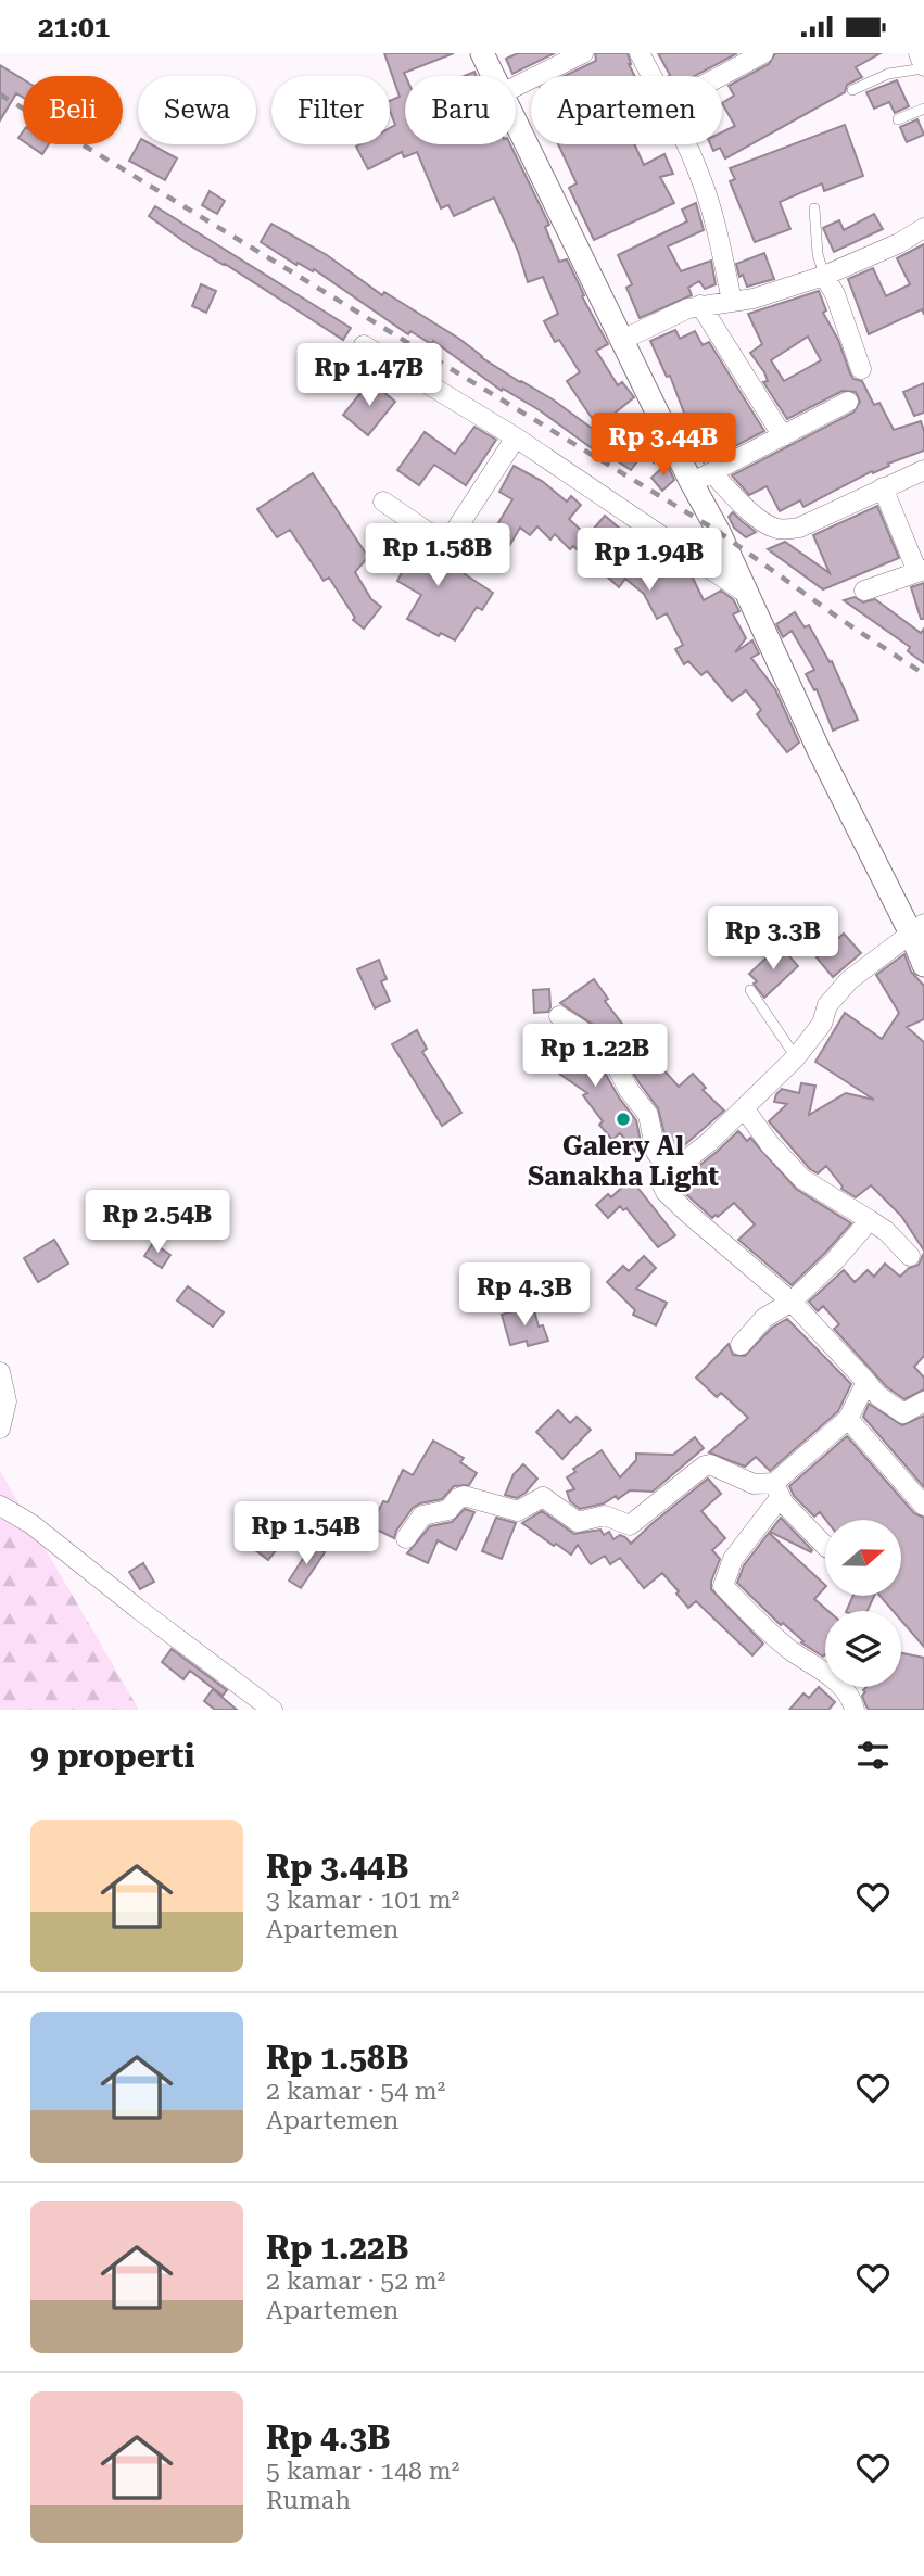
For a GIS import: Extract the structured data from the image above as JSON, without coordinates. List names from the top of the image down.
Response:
{
  "places": ["Galery Al Sanakha Light"],
  "north": "right",
  "page": {
    "status": "21:01",
    "chip": [
      "Beli",
      "Sewa",
      "Filter",
      "Baru",
      "Apartemen"
    ],
    "price": [
      "Rp 1.47B",
      "Rp 3.44B",
      "Rp 1.58B",
      "Rp 1.94B",
      "Rp 3.3B",
      "Rp 1.22B",
      "Rp 2.54B",
      "Rp 4.3B",
      "Rp 1.54B"
    ],
    "heading": "9 properti",
    "list": [
      {
        "name": "Rp 3.44B",
        "note": "3 kamar · 101 m² · Apartemen"
      },
      {
        "name": "Rp 1.58B",
        "note": "2 kamar · 54 m² · Apartemen"
      },
      {
        "name": "Rp 1.22B",
        "note": "2 kamar · 52 m² · Apartemen"
      },
      {
        "name": "Rp 4.3B",
        "note": "5 kamar · 148 m² · Rumah"
      }
    ]
  }
}
